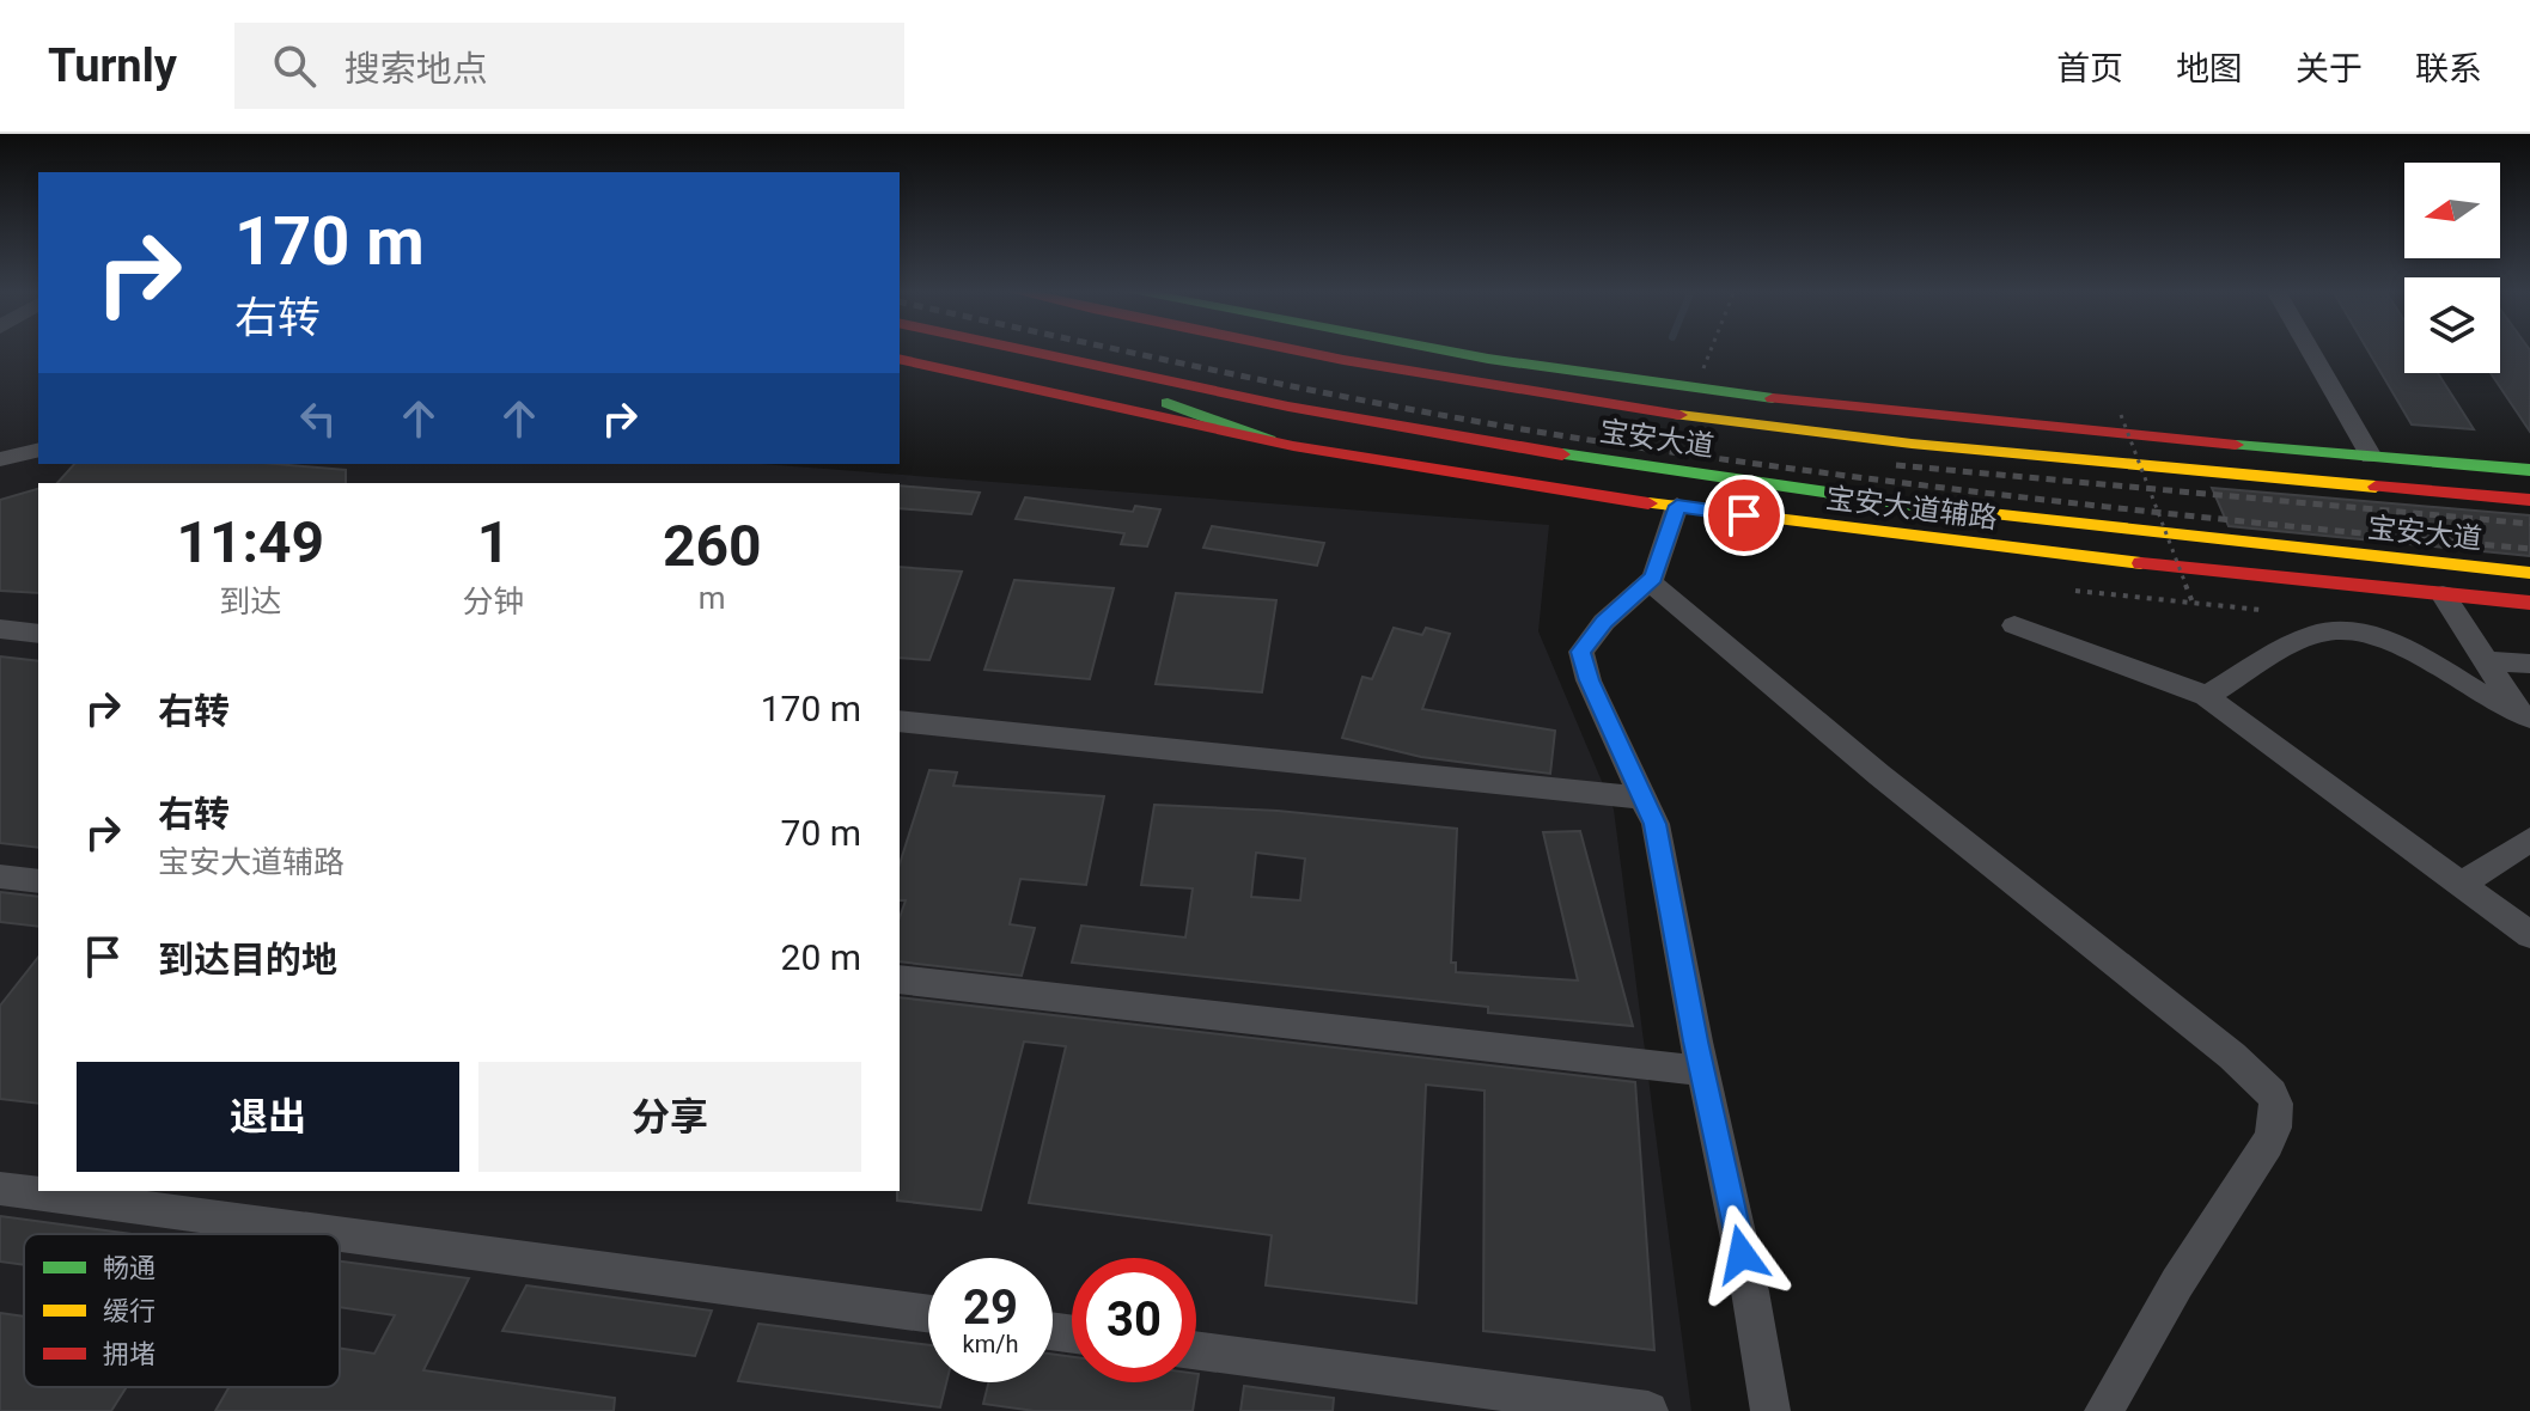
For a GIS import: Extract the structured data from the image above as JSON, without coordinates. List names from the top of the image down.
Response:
{
  "streets": {
    "main road": ["宝安大道", "宝安大道辅路"]
  },
  "legend": ["畅通", "缓行", "拥堵"],
  "north": "left",
  "page": {
    "header": "Turnly",
    "search": "搜索地点",
    "nav": [
      "首页",
      "地图",
      "关于",
      "联系"
    ],
    "turn": ["170 m", "右转"],
    "eta": [
      "11:49",
      "到达",
      "1",
      "分钟",
      "260",
      "m"
    ],
    "list": [
      {
        "name": "右转",
        "value": "170 m"
      },
      {
        "name": "右转",
        "note": "宝安大道辅路",
        "value": "70 m"
      },
      {
        "name": "到达目的地",
        "value": "20 m"
      }
    ],
    "buttons": ["退出", "分享"],
    "speed": "29 km/h",
    "limit": "30"
  }
}
